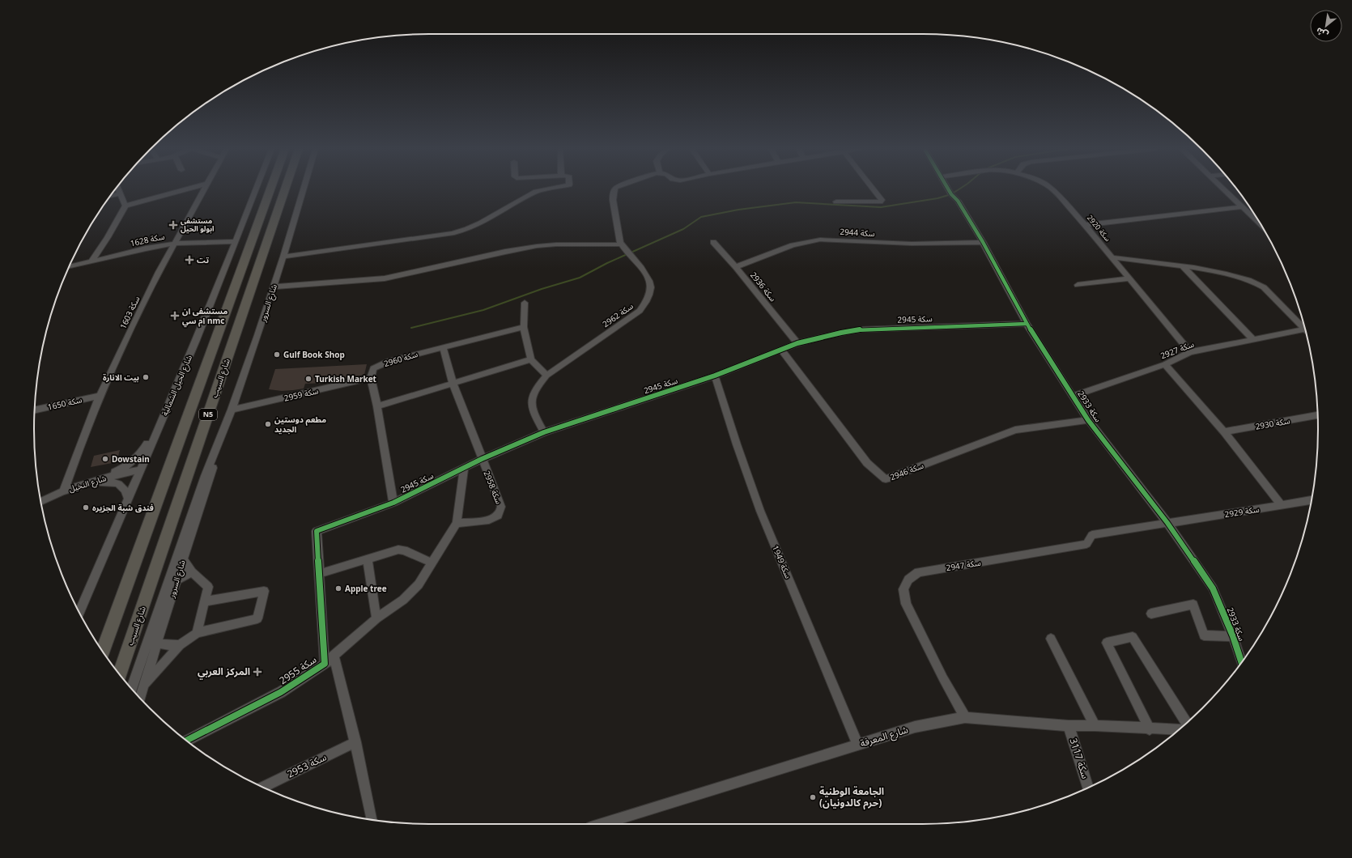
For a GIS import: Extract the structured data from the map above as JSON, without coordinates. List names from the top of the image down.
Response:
{
  "streets": {
    "highway": ["شارع السيب", "N5"],
    "street": [
      "سكة 2920",
      "سكة 2944",
      "سكة 1628",
      "سكة 2936",
      "شارع السرور",
      "سكة 1603",
      "سكة 2962",
      "سكة 2945",
      "سكة 2927",
      "سكة 2960",
      "شارع الحيل الشمالية",
      "سكة 2959",
      "سكة 1650",
      "سكة 2933",
      "سكة 2930",
      "سكة 2946",
      "شارع النخيل",
      "سكة 2958",
      "سكة 2929",
      "سكة 1949",
      "سكة 2947",
      "سكة 2955",
      "شارع المعرفة",
      "سكة 3117",
      "سكة 2953"
    ]
  },
  "crossings": [
    ["سكة 2920", "سكة 2927"],
    ["سكة 2944", "سكة 2936"],
    ["سكة 2944", "سكة 2933"],
    ["سكة 1628", "سكة 1603"],
    ["سكة 1628", "شارع الحيل الشمالية"],
    ["سكة 2936", "سكة 2945"],
    ["شارع السرور", "سكة 2959"],
    ["سكة 1603", "سكة 1650"],
    ["سكة 1603", "شارع النخيل"],
    ["سكة 2962", "سكة 2945"],
    ["سكة 2945", "سكة 2933"],
    ["سكة 2945", "سكة 2946"],
    ["سكة 2945", "سكة 2958"],
    ["سكة 2945", "سكة 1949"],
    ["سكة 2945", "سكة 2955"],
    ["سكة 2927", "سكة 2933"],
    ["سكة 2960", "سكة 2959"],
    ["سكة 2960", "سكة 2958"],
    ["شارع الحيل الشمالية", "شارع النخيل"],
    ["سكة 2933", "سكة 2946"],
    ["سكة 2933", "سكة 2929"],
    ["سكة 2933", "سكة 2947"],
    ["سكة 2958", "سكة 2955"],
    ["سكة 2929", "سكة 2947"],
    ["سكة 1949", "شارع المعرفة"],
    ["سكة 2947", "شارع المعرفة"],
    ["شارع المعرفة", "سكة 3117"]
  ],
  "places": {
    "health": [
      "مستشفى ابولو الحيل",
      "تت",
      "مستشفى ان ام سي nmc",
      "المركز العربي"
    ],
    "other": [
      "Gulf Book Shop",
      "بيت الانارة",
      "Turkish Market",
      "مطعم دوستين الجديد",
      "Dowstain",
      "فندق شبة الجزيره",
      "Apple tree",
      "الجامعة الوطنية (حرم كالدونيان)"
    ]
  },
  "north": "bottom left"
}
